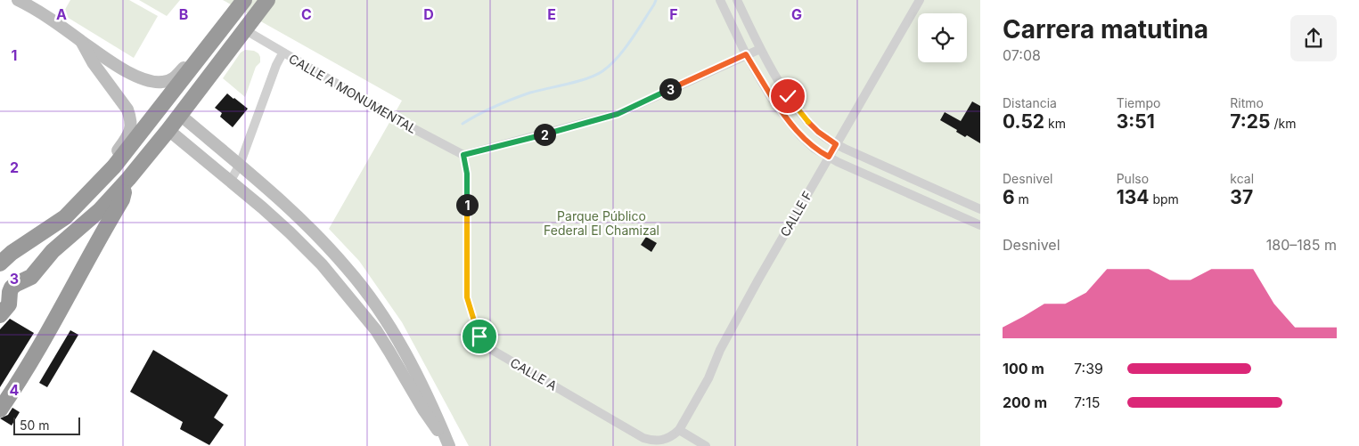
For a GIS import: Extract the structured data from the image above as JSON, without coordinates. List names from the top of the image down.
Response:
{
  "streets": {
    "street": ["CALLE A MONUMENTAL", "CALLE F", "CALLE A"]
  },
  "crossings": [
    ["CALLE A MONUMENTAL", "CALLE A"],
    ["CALLE F", "CALLE A"]
  ],
  "parks": ["Parque Público Federal El Chamizal"],
  "scale_bar": "50 m",
  "page": {
    "heading": ["Carrera matutina", "07:08"],
    "stats": [
      ["Distancia", "0.52 km"],
      ["Tiempo", "3:51"],
      ["Ritmo", "7:25 /km"],
      ["Desnivel", "6 m"],
      ["Pulso", "134 bpm"],
      ["kcal", "37"]
    ],
    "pins": ["3", "2", "1"],
    "chart": ["Desnivel", "180–185 m"],
    "list": [
      {
        "name": "100 m",
        "note": "7:39"
      },
      {
        "name": "200 m",
        "note": "7:15"
      }
    ],
    "scale": "50 m"
  },
  "grid": {
    "columns": [
      "A",
      "B",
      "C",
      "D",
      "E",
      "F",
      "G"
    ],
    "rows": [
      "1",
      "2",
      "3",
      "4"
    ]
  }
}
